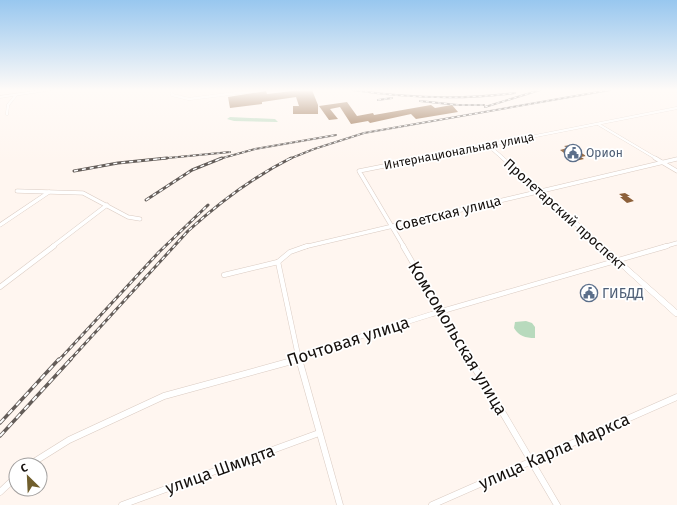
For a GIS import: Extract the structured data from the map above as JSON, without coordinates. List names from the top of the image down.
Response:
{
  "streets": {
    "street": [
      "Интернациональная улица",
      "Советская улица",
      "Пролетарский проспект",
      "Комсомольская улица",
      "Почтовая улица",
      "улица Карла Маркса",
      "улица Шмидта"
    ]
  },
  "crossings": [
    ["Интернациональная улица", "Пролетарский проспект"],
    ["Интернациональная улица", "Комсомольская улица"],
    ["Советская улица", "Пролетарский проспект"],
    ["Советская улица", "Комсомольская улица"],
    ["Пролетарский проспект", "Почтовая улица"],
    ["Комсомольская улица", "Почтовая улица"],
    ["Комсомольская улица", "улица Карла Маркса"]
  ],
  "places": {
    "public building": ["Орион", "ГИБДД"]
  },
  "north": "top left"
}
